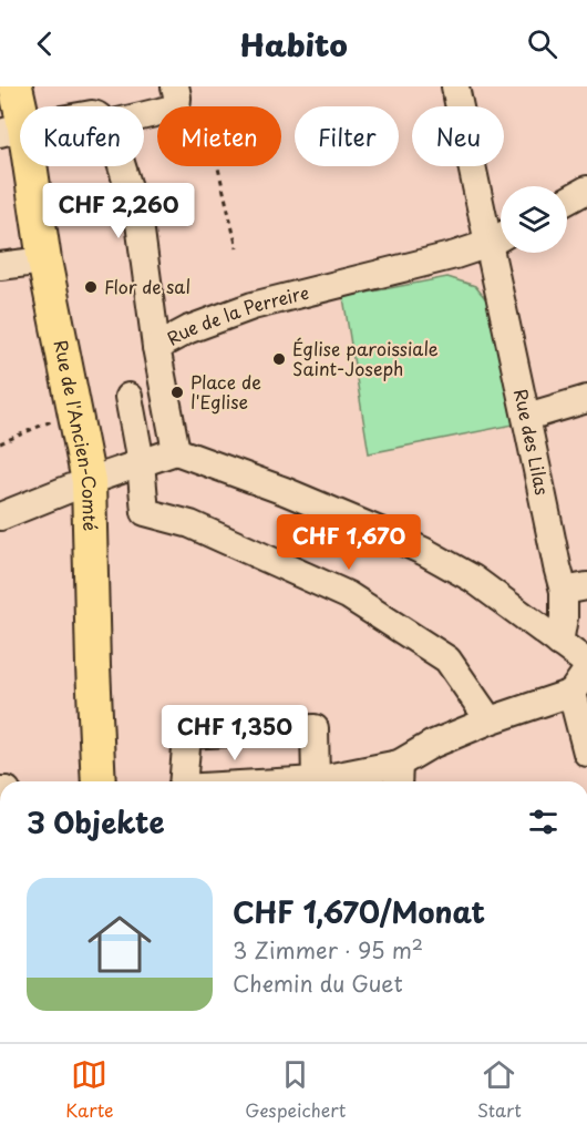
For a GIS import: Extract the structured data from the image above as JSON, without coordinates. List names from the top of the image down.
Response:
{
  "streets": {
    "main road": ["Rue de l'Ancien-Comté"],
    "street": ["Rue de la Perreire", "Rue des Lilas"]
  },
  "crossings": [
    ["Rue de la Perreire", "Rue des Lilas"]
  ],
  "places": ["Flor de sal", "Église paroissiale Saint-Joseph", "Place de l'Eglise"],
  "page": {
    "header": "Habito",
    "chip": [
      "Kaufen",
      "Mieten",
      "Filter",
      "Neu"
    ],
    "price": ["CHF 2,260", "CHF 1,670", "CHF 1,350"],
    "heading": "3 Objekte",
    "list": [
      {
        "name": "CHF 1,670/Monat",
        "note": "3 Zimmer · 95 m² · Chemin du Guet"
      }
    ],
    "tabs": ["Karte", "Gespeichert", "Start"]
  }
}
